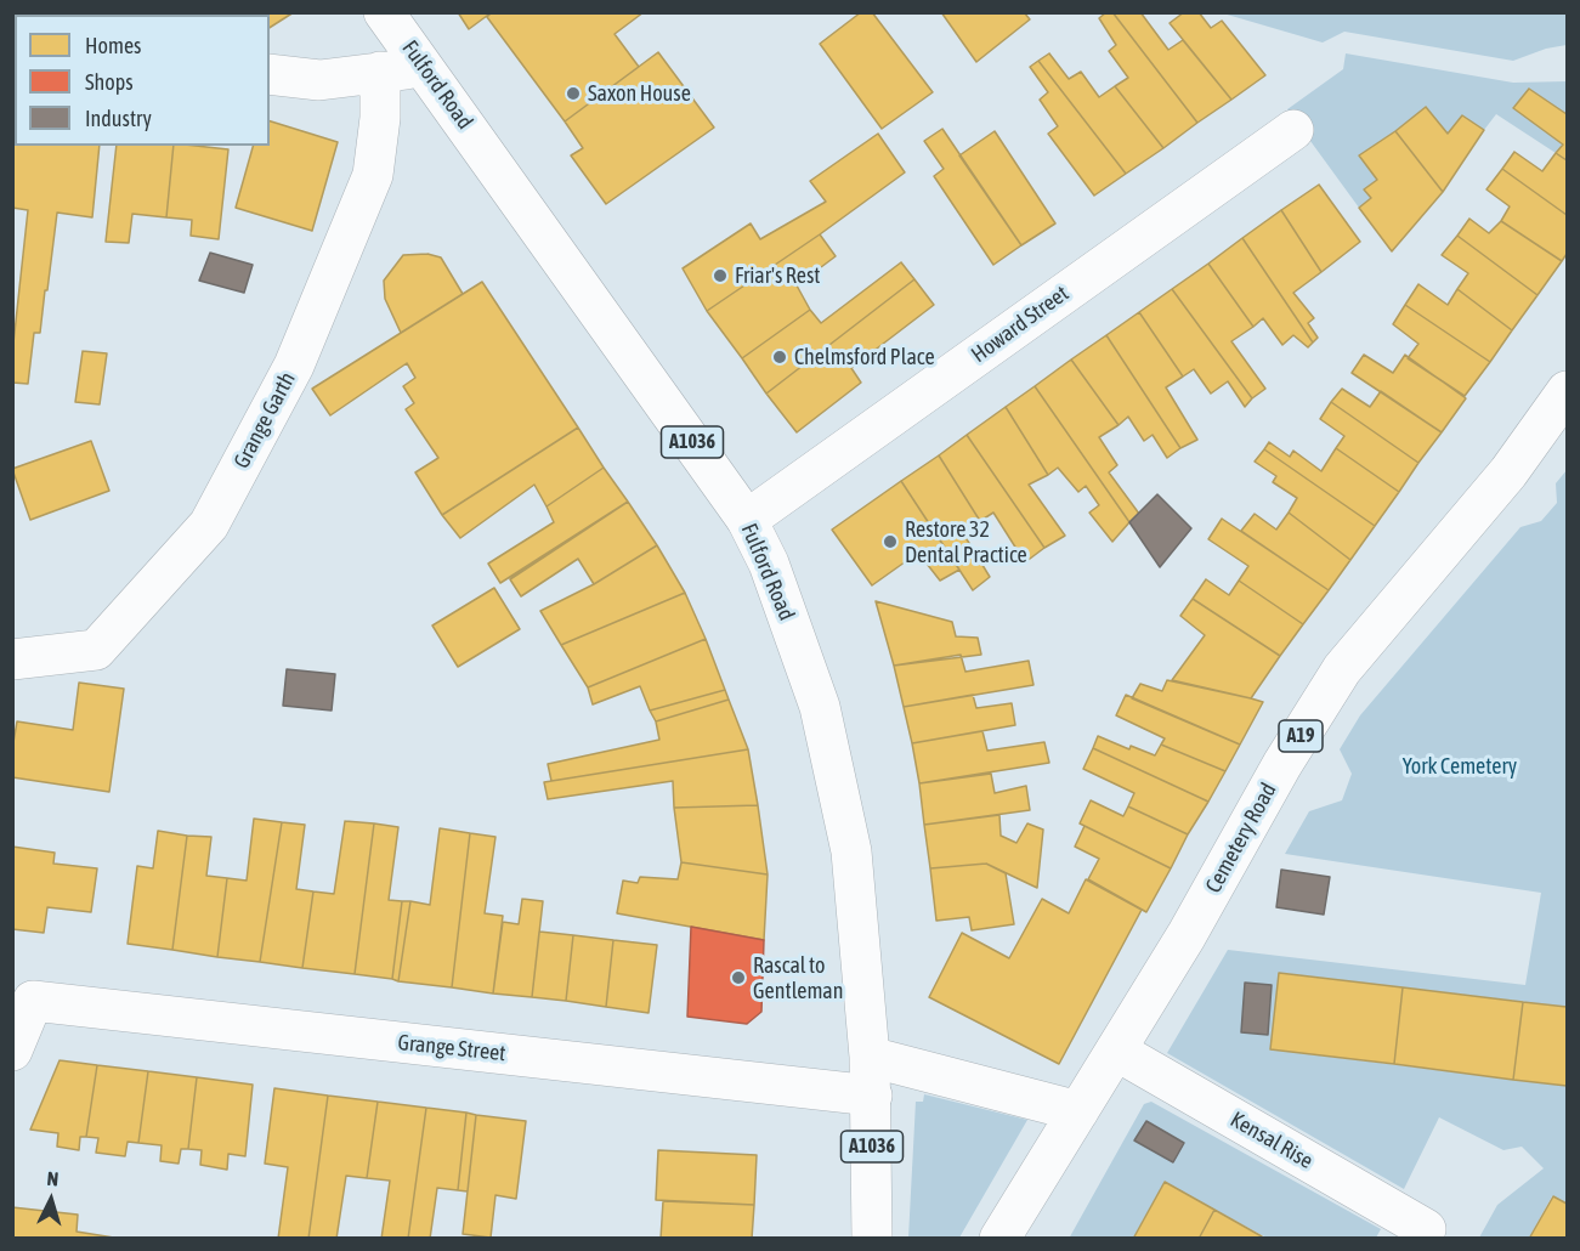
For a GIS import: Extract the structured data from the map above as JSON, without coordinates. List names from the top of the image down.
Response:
{
  "streets": {
    "street": [
      "Fulford Road",
      "Howard Street",
      "Grange Garth",
      "A1036",
      "A19",
      "Cemetery Road",
      "Grange Street",
      "Kensal Rise"
    ]
  },
  "crossings": [
    ["Fulford Road", "Howard Street"],
    ["Fulford Road", "Grange Street"],
    ["Cemetery Road", "Kensal Rise"]
  ],
  "parks": ["York Cemetery"],
  "places": [
    "Saxon House",
    "Friar's Rest",
    "Chelmsford Place",
    "Restore 32 Dental Practice",
    "Rascal to Gentleman"
  ],
  "legend": ["Homes", "Shops", "Industry"],
  "north": "top"
}
